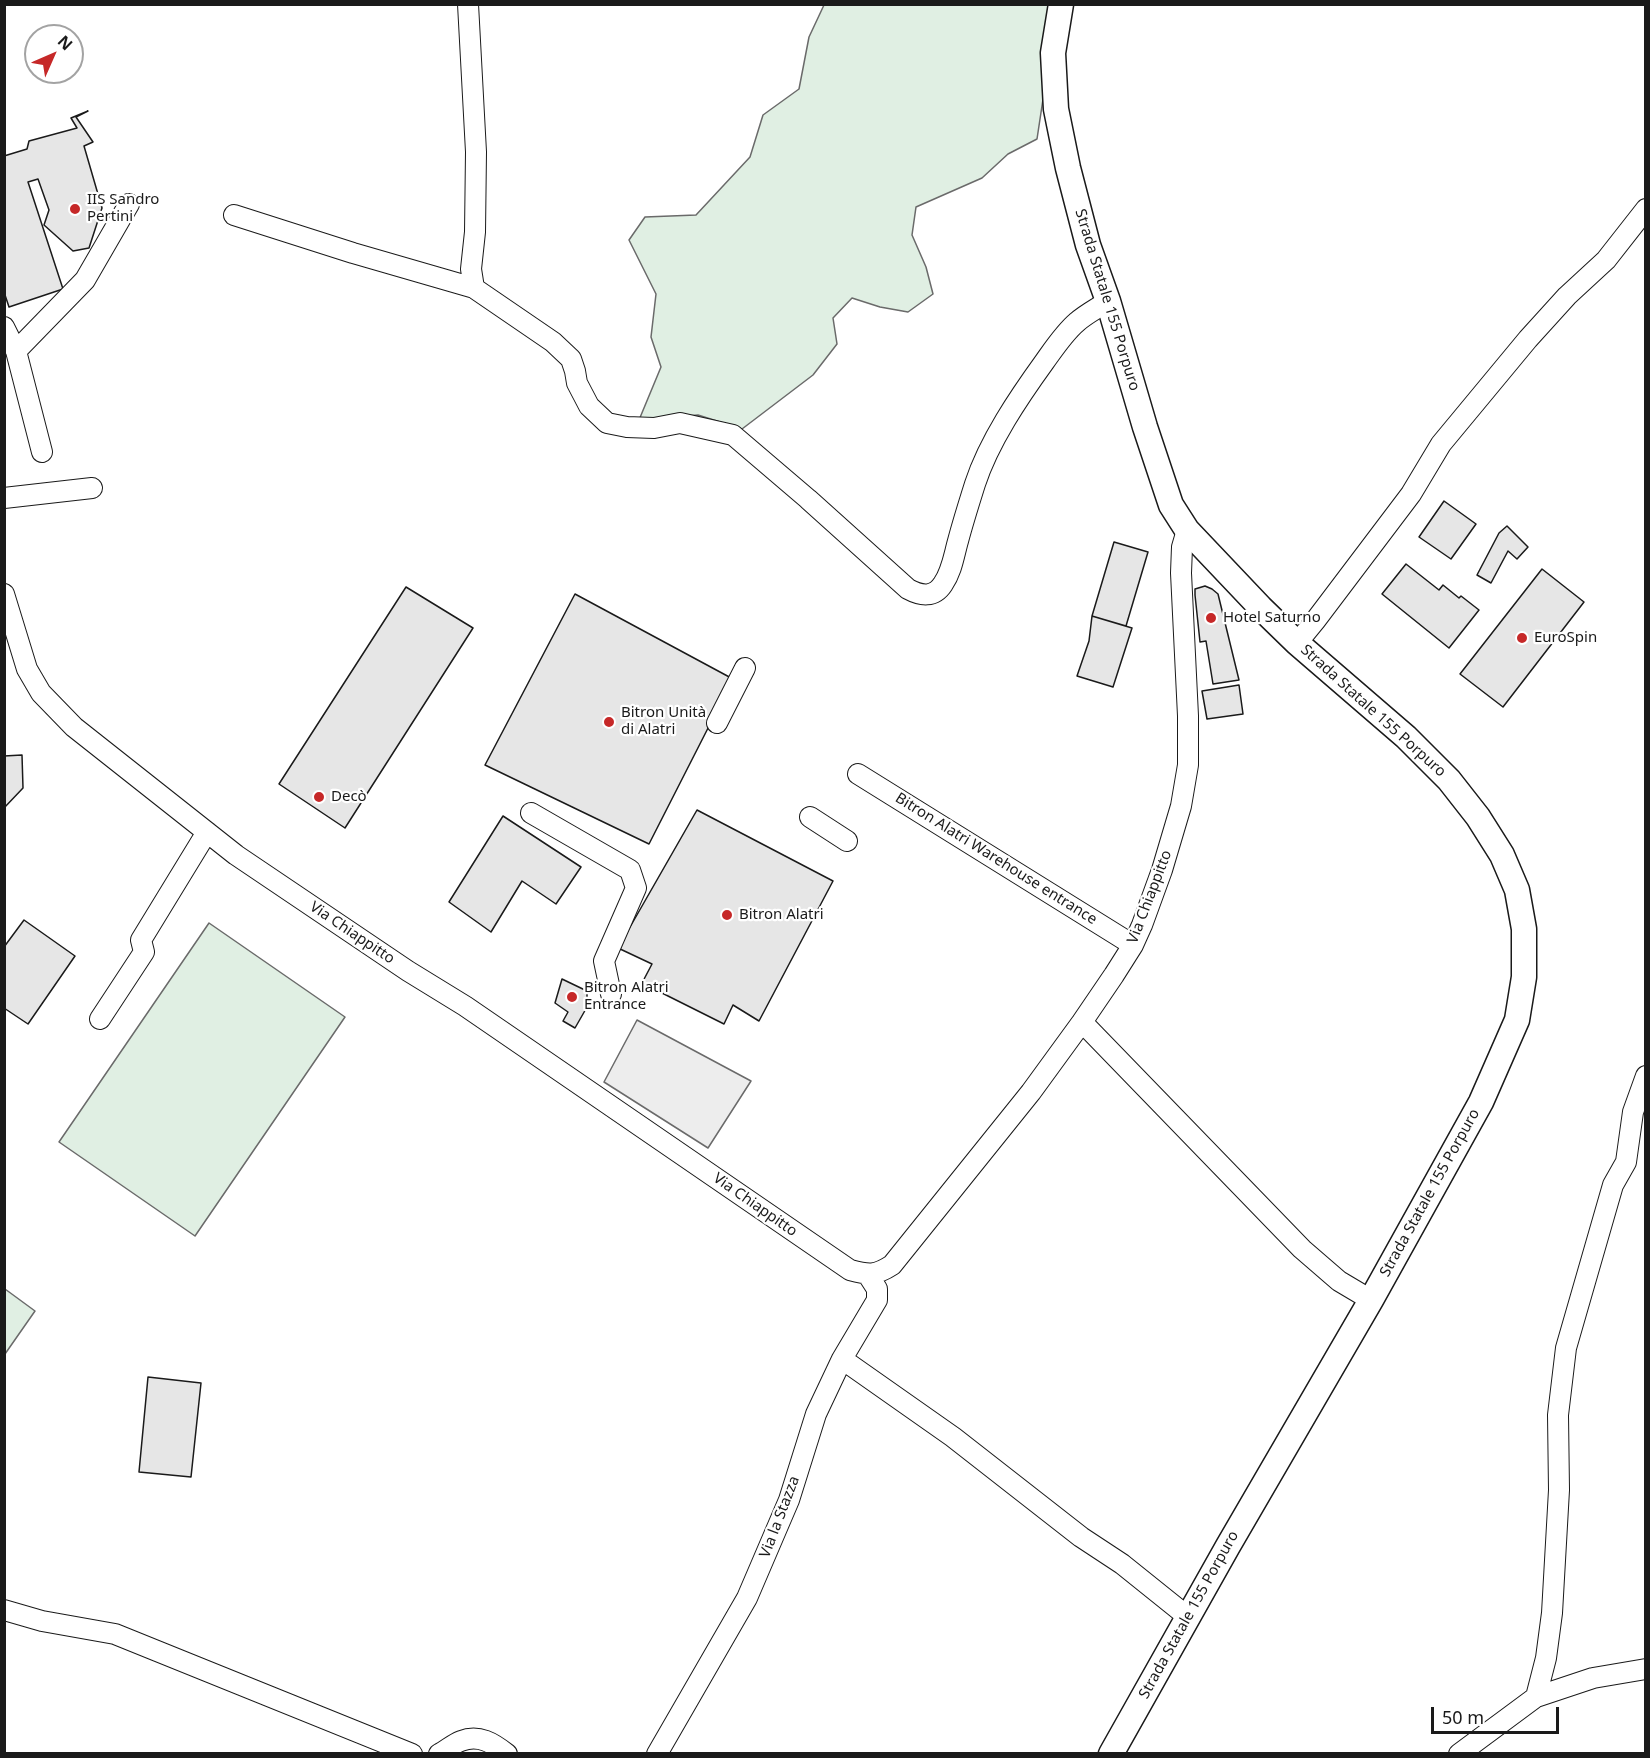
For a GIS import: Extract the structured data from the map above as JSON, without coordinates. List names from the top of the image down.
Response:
{
  "streets": {
    "main road": ["Strada Statale 155 Porpuro"],
    "street": ["Bitron Alatri Warehouse entrance", "Via Chiappitto", "Via la Stazza"]
  },
  "crossings": [
    ["Strada Statale 155 Porpuro", "Via Chiappitto"],
    ["Bitron Alatri Warehouse entrance", "Via Chiappitto"],
    ["Via Chiappitto", "Via la Stazza"]
  ],
  "places": [
    "IIS Sandro Pertini",
    "Hotel Saturno",
    "EuroSpin",
    "Bitron Unità di Alatri",
    "Decò",
    "Bitron Alatri",
    "Bitron Alatri Entrance"
  ],
  "scale_bar": "50 m",
  "north": "top right"
}
